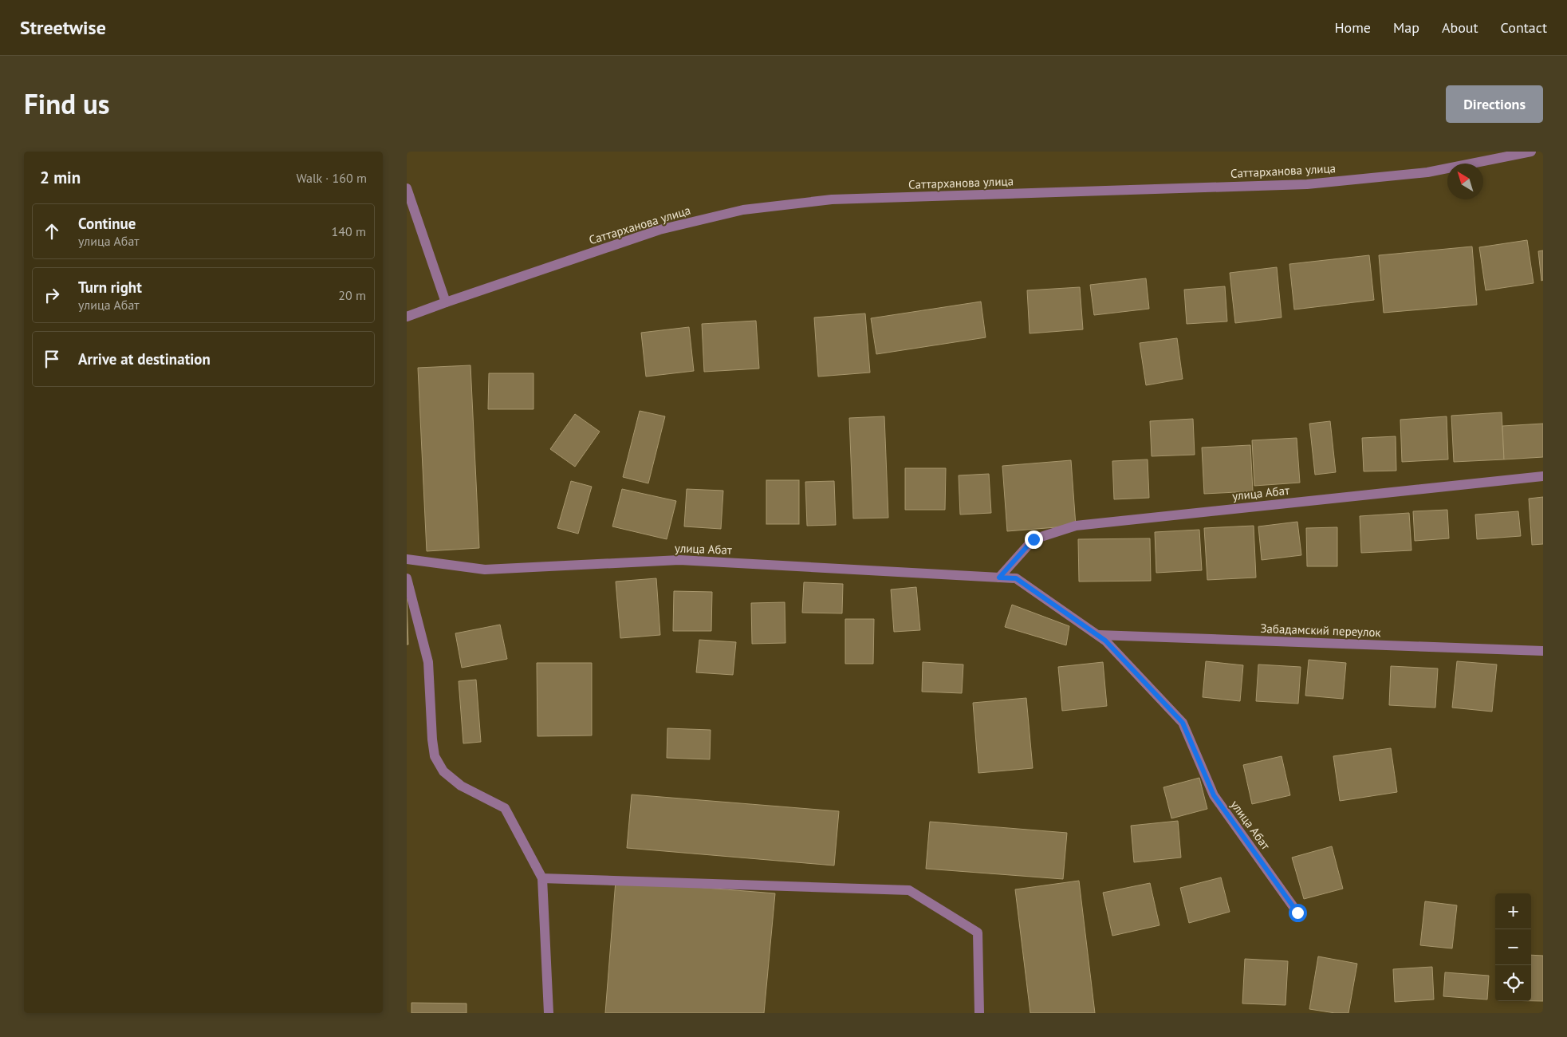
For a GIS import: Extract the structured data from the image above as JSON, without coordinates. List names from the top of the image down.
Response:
{
  "streets": {
    "street": ["Саттарханова улица", "улица Абат", "Забадамский переулок"]
  },
  "crossings": [
    ["улица Абат", "Забадамский переулок"]
  ],
  "north": "top left",
  "page": {
    "header": "Streetwise",
    "nav": [
      "Home",
      "Map",
      "About",
      "Contact"
    ],
    "title": "Find us",
    "buttons": "Directions",
    "heading": ["2 min", "Walk · 160 m"],
    "list": [
      ["Continue", "улица Абат", "140 m"],
      ["Turn right", "улица Абат", "20 m"],
      "Arrive at destination"
    ],
    "map_buttons": ["+", "−"]
  }
}
